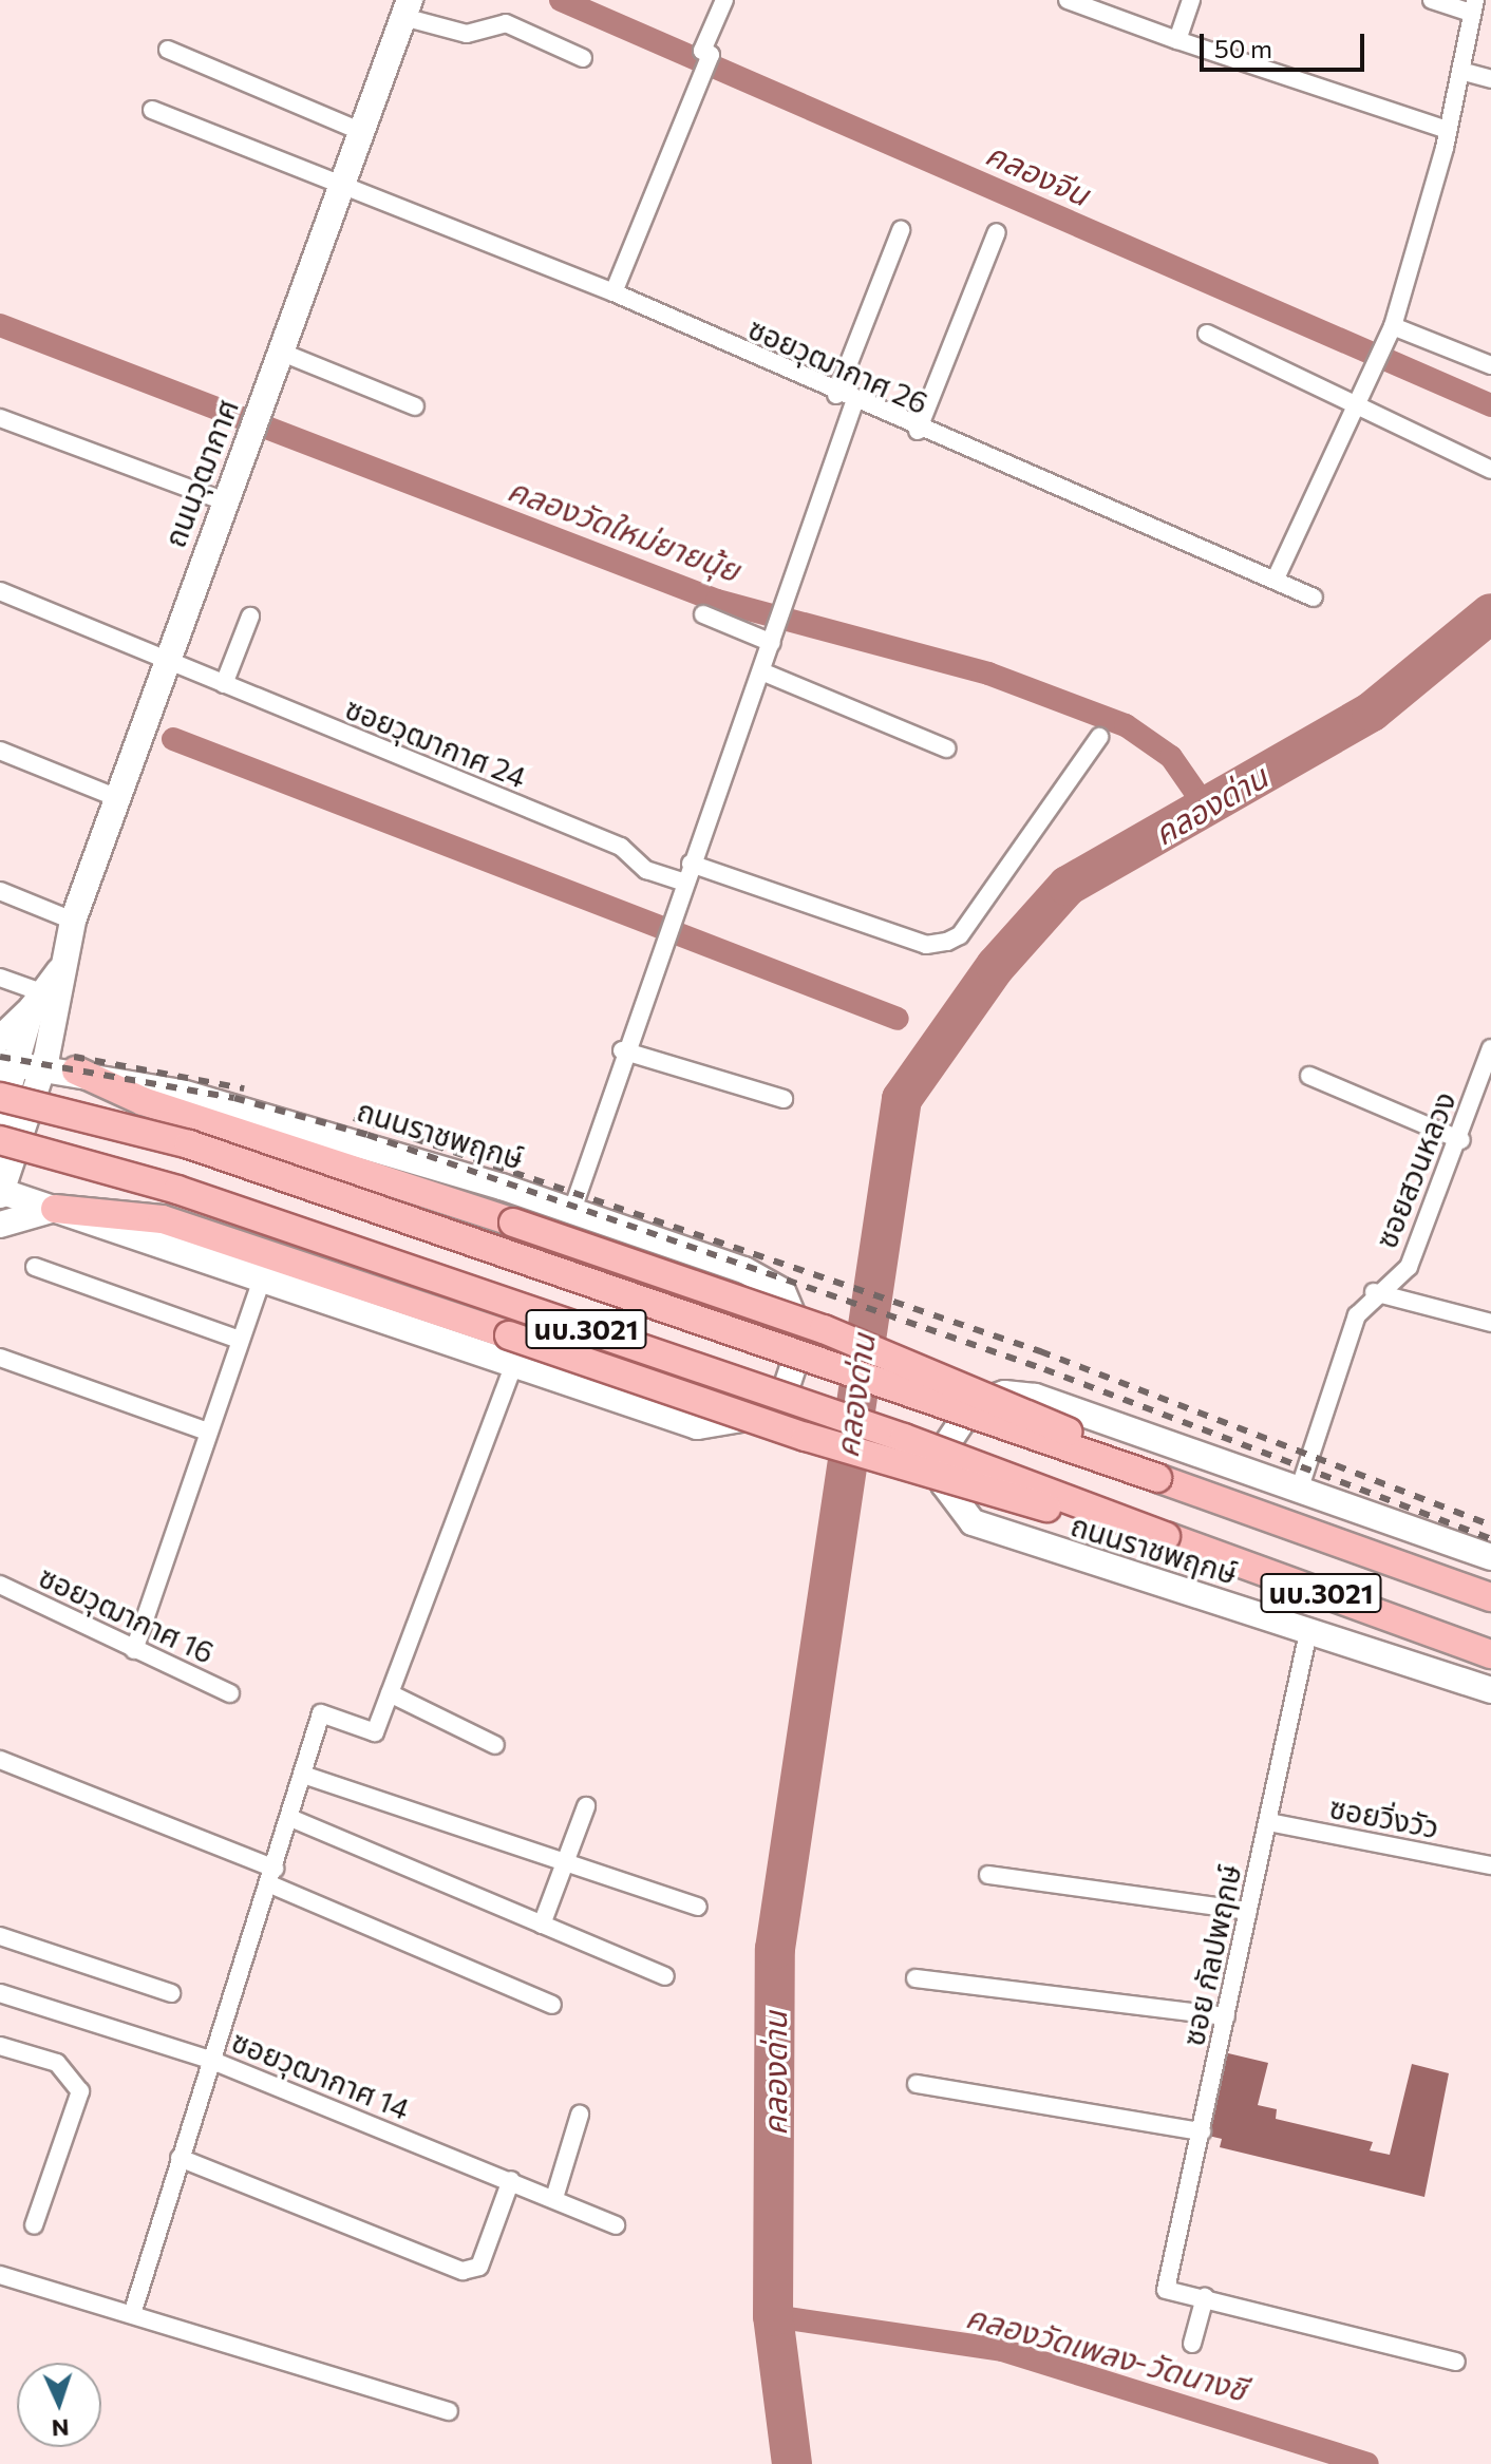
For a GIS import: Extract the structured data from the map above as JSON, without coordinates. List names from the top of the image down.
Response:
{
  "streets": {
    "main road": ["ถนนวุฒากาศ", "ถนนราชพฤกษ์", "นบ.3021"],
    "street": [
      "ซอยวุฒากาศ 26",
      "ซอยวุฒากาศ 24",
      "ซอยสวนหลวง",
      "ซอยวุฒากาศ 16",
      "ซอยวิ่งวัว",
      "ซอย กัลปพฤกษ์",
      "ซอยวุฒากาศ 14"
    ]
  },
  "crossings": [
    ["ซอยวุฒากาศ 26", "ถนนวุฒากาศ"],
    ["ถนนวุฒากาศ", "ซอยวุฒากาศ 24"],
    ["ถนนวุฒากาศ", "ถนนราชพฤกษ์"],
    ["ถนนราชพฤกษ์", "ซอยสวนหลวง"],
    ["ถนนราชพฤกษ์", "ซอย กัลปพฤกษ์"],
    ["ซอยวิ่งวัว", "ซอย กัลปพฤกษ์"]
  ],
  "water": [
    "คลองจีน",
    "คลองวัดใหม่ยายนุ้ย",
    "คลองด่าน",
    "คลองวัดเพลง-วัดนางชี"
  ],
  "scale_bar": "50 m",
  "north": "bottom"
}
